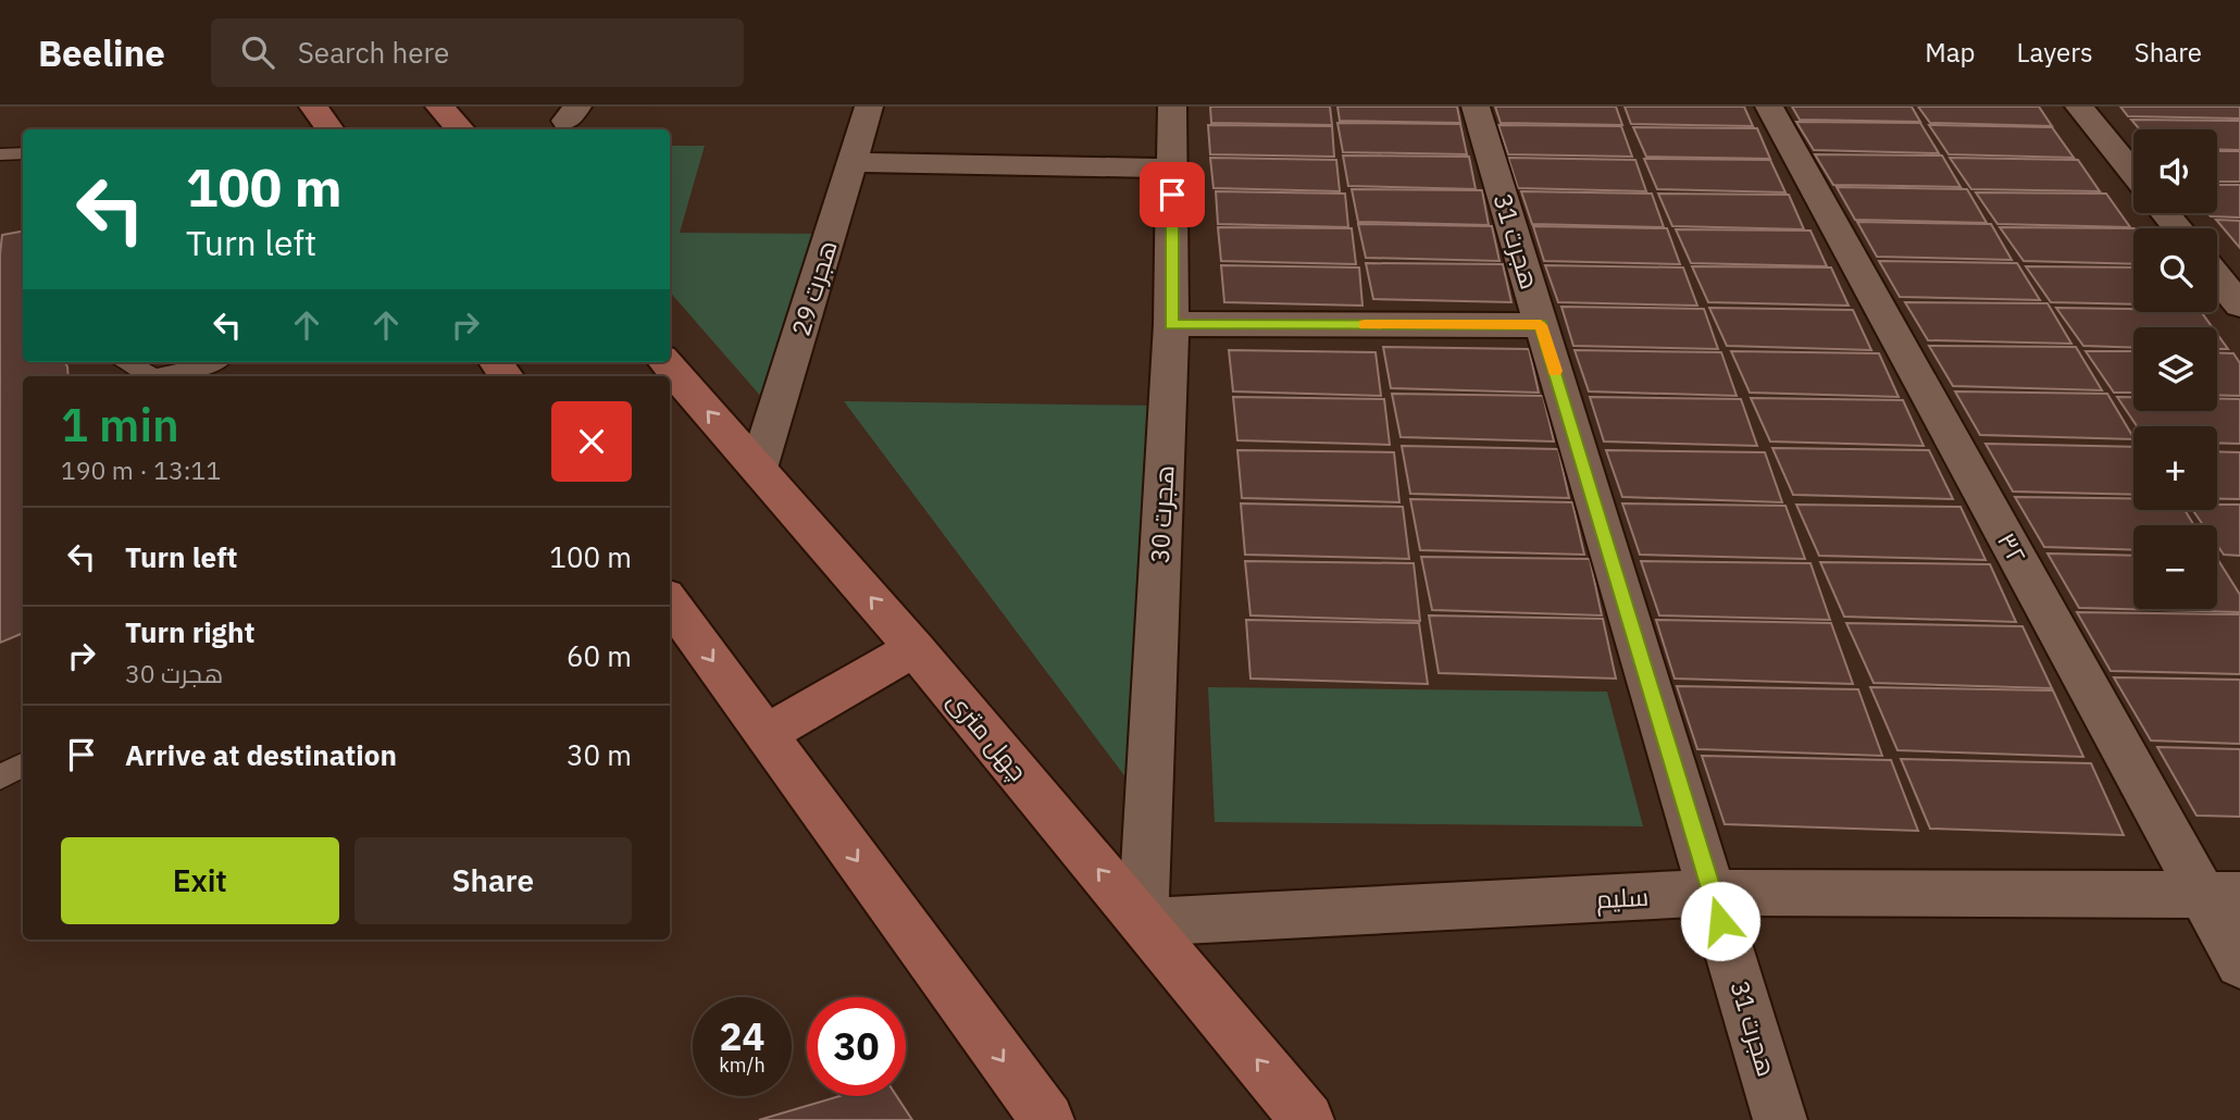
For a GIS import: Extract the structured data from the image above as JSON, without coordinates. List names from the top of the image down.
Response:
{
  "streets": {
    "main road": ["چهل متری"],
    "street": [
      "هجرت 31",
      "هجرت 29",
      "هجرت 30",
      "۳۲",
      "سلیم"
    ]
  },
  "crossings": [
    ["هجرت 31", "سلیم"],
    ["هجرت 29", "چهل متری"],
    ["هجرت 30", "چهل متری"],
    ["هجرت 30", "سلیم"],
    ["۳۲", "سلیم"],
    ["چهل متری", "سلیم"]
  ],
  "page": {
    "header": "Beeline",
    "search": "Search here",
    "nav": ["Map", "Layers", "Share"],
    "map_buttons": ["+", "−"],
    "turn": ["100 m", "Turn left"],
    "heading": ["1 min", "190 m · 13:11"],
    "list": [
      {
        "name": "Turn left",
        "value": "100 m"
      },
      {
        "name": "Turn right",
        "note": "هجرت 30",
        "value": "60 m"
      },
      {
        "name": "Arrive at destination",
        "value": "30 m"
      }
    ],
    "buttons": ["Exit", "Share"],
    "speed": "24 km/h",
    "limit": "30"
  }
}
